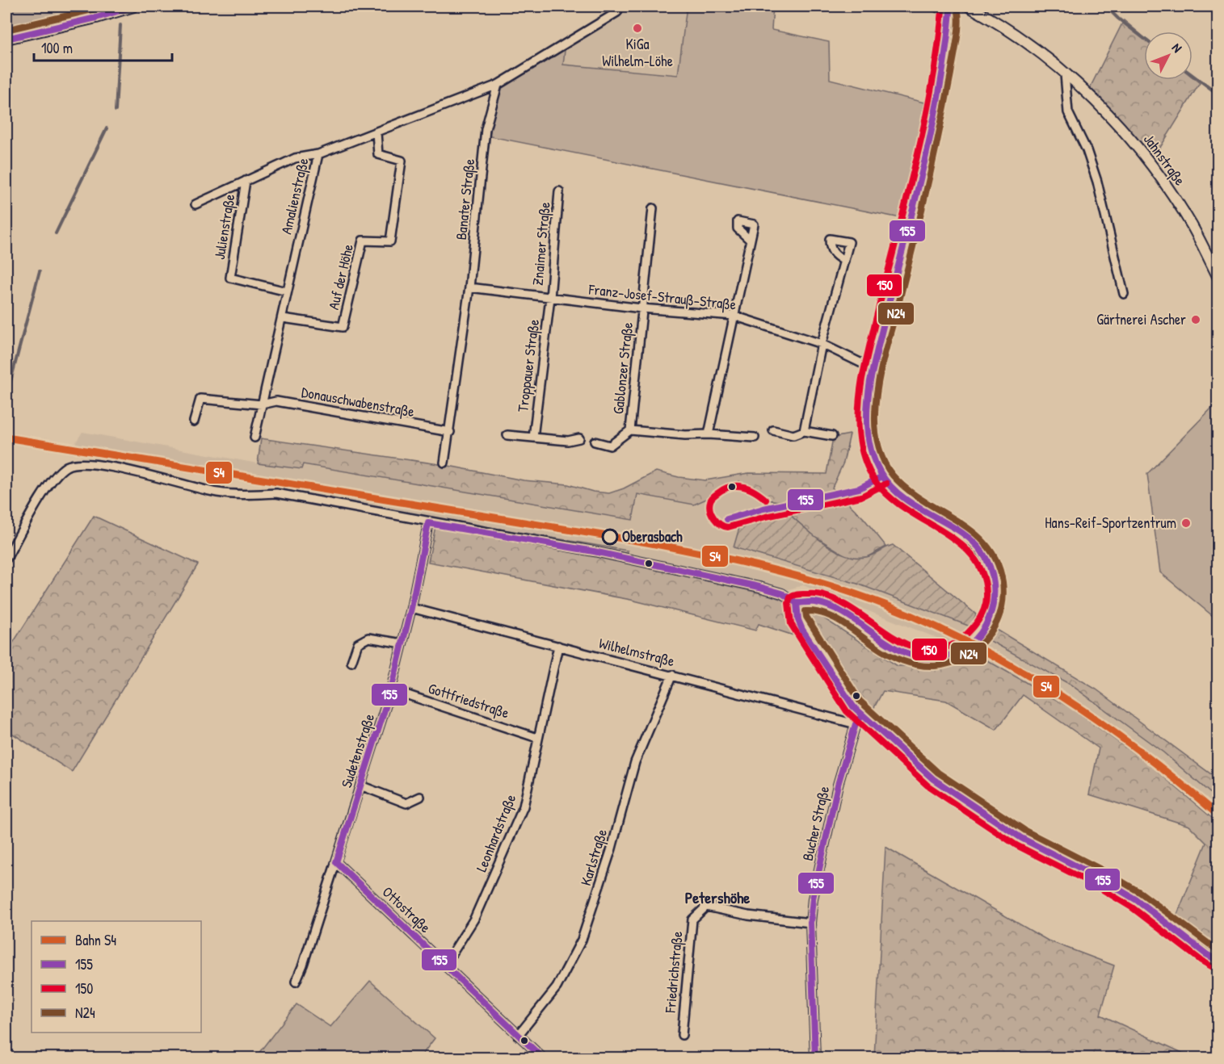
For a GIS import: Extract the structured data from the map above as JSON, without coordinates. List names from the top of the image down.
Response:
{
  "streets": {
    "street": [
      "Jahnstraße",
      "Amalienstraße",
      "Banater Straße",
      "Julienstraße",
      "Znaimer Straße",
      "Auf der Höhe",
      "Franz-Josef-Strauß-Straße",
      "Troppauer Straße",
      "Gablonzer Straße",
      "Donauschwabenstraße",
      "Wilhelmstraße",
      "Gottfriedstraße",
      "Sudetenstraße",
      "Bucher Straße",
      "Leonhardstraße",
      "Karlstraße",
      "Ottostraße",
      "Friedrichstraße"
    ]
  },
  "crossings": [
    ["Amalienstraße", "Banater Straße"],
    ["Amalienstraße", "Julienstraße"],
    ["Amalienstraße", "Auf der Höhe"],
    ["Amalienstraße", "Donauschwabenstraße"],
    ["Banater Straße", "Franz-Josef-Strauß-Straße"],
    ["Banater Straße", "Donauschwabenstraße"],
    ["Znaimer Straße", "Franz-Josef-Strauß-Straße"],
    ["Znaimer Straße", "Troppauer Straße"],
    ["Franz-Josef-Strauß-Straße", "Troppauer Straße"],
    ["Franz-Josef-Strauß-Straße", "Gablonzer Straße"],
    ["Wilhelmstraße", "Sudetenstraße"],
    ["Wilhelmstraße", "Bucher Straße"],
    ["Wilhelmstraße", "Leonhardstraße"],
    ["Wilhelmstraße", "Karlstraße"],
    ["Gottfriedstraße", "Sudetenstraße"],
    ["Gottfriedstraße", "Leonhardstraße"],
    ["Sudetenstraße", "Ottostraße"],
    ["Bucher Straße", "Friedrichstraße"],
    ["Leonhardstraße", "Ottostraße"],
    ["Karlstraße", "Ottostraße"]
  ],
  "districts": ["Petershöhe"],
  "places": [
    "KiGa Wilhelm-Löhe",
    "Gärtnerei Ascher",
    "Hans-Reif-Sportzentrum",
    "Oberasbach"
  ],
  "lines": [
    "transit line 155",
    "transit line N24",
    "transit line 150",
    "rail line S4"
  ],
  "legend": [
    "Bahn S4",
    "155",
    "150",
    "N24"
  ],
  "scale_bar": "100 m",
  "north": "top right"
}
